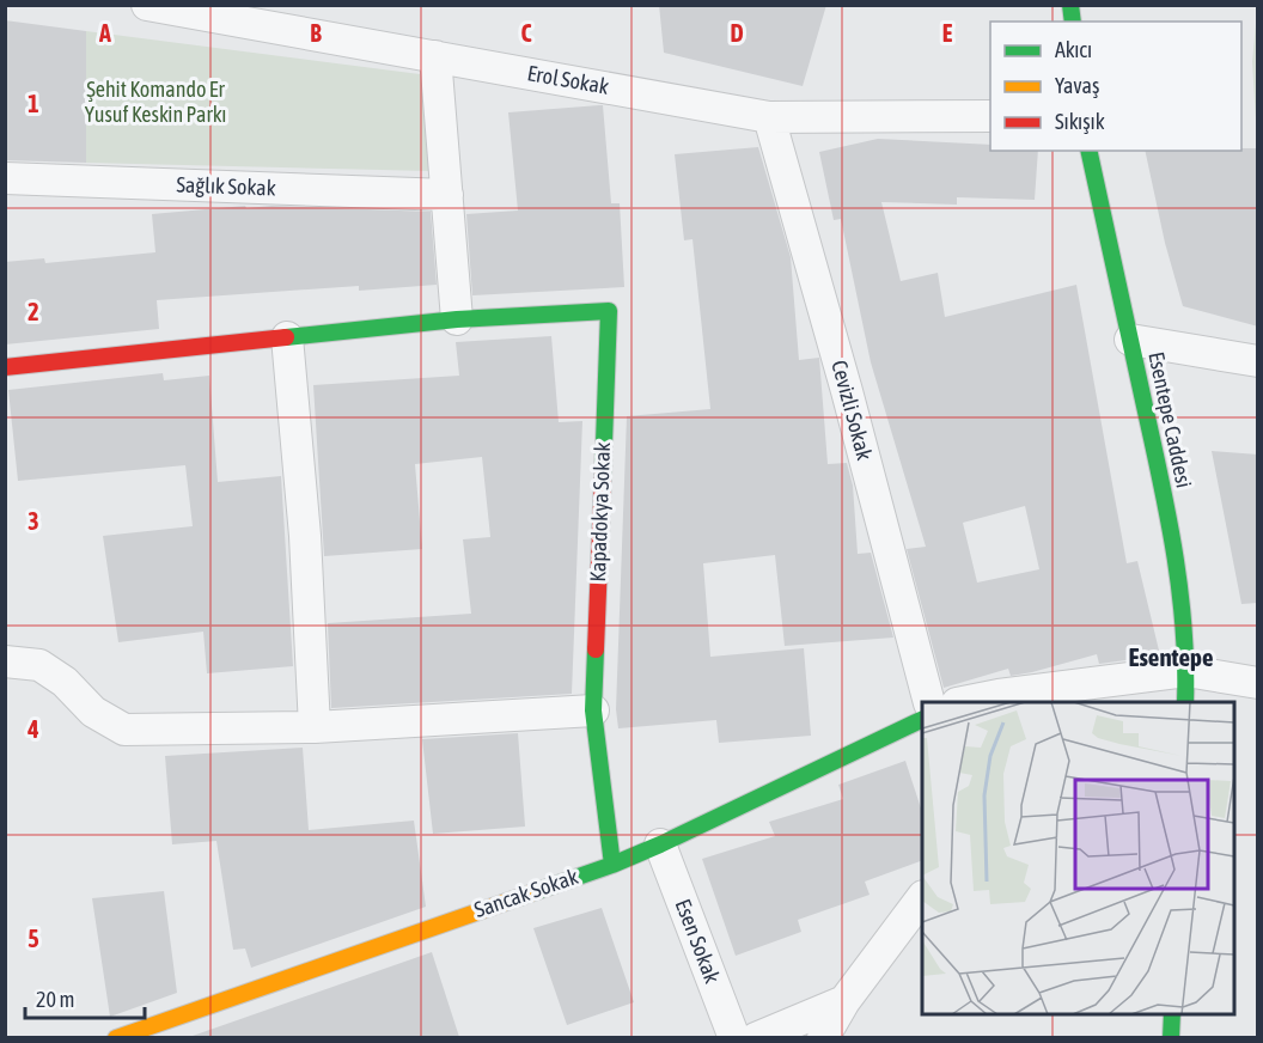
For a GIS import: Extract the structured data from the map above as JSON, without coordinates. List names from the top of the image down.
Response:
{
  "streets": {
    "street": [
      "Erol Sokak",
      "Sağlık Sokak",
      "Cevizli Sokak",
      "Esentepe Caddesi",
      "Kapadokya Sokak",
      "Sancak Sokak",
      "Esen Sokak"
    ]
  },
  "crossings": [
    ["Erol Sokak", "Cevizli Sokak"],
    ["Kapadokya Sokak", "Sancak Sokak"],
    ["Sancak Sokak", "Esen Sokak"]
  ],
  "districts": ["Esentepe"],
  "parks": ["Şehit Komando Er Yusuf Keskin Parkı"],
  "legend": ["Akıcı", "Yavaş", "Sıkışık"],
  "scale_bar": "20 m",
  "grid": {
    "columns": [
      "A",
      "B",
      "C",
      "D",
      "E"
    ],
    "rows": [
      "1",
      "2",
      "3",
      "4",
      "5"
    ]
  }
}
